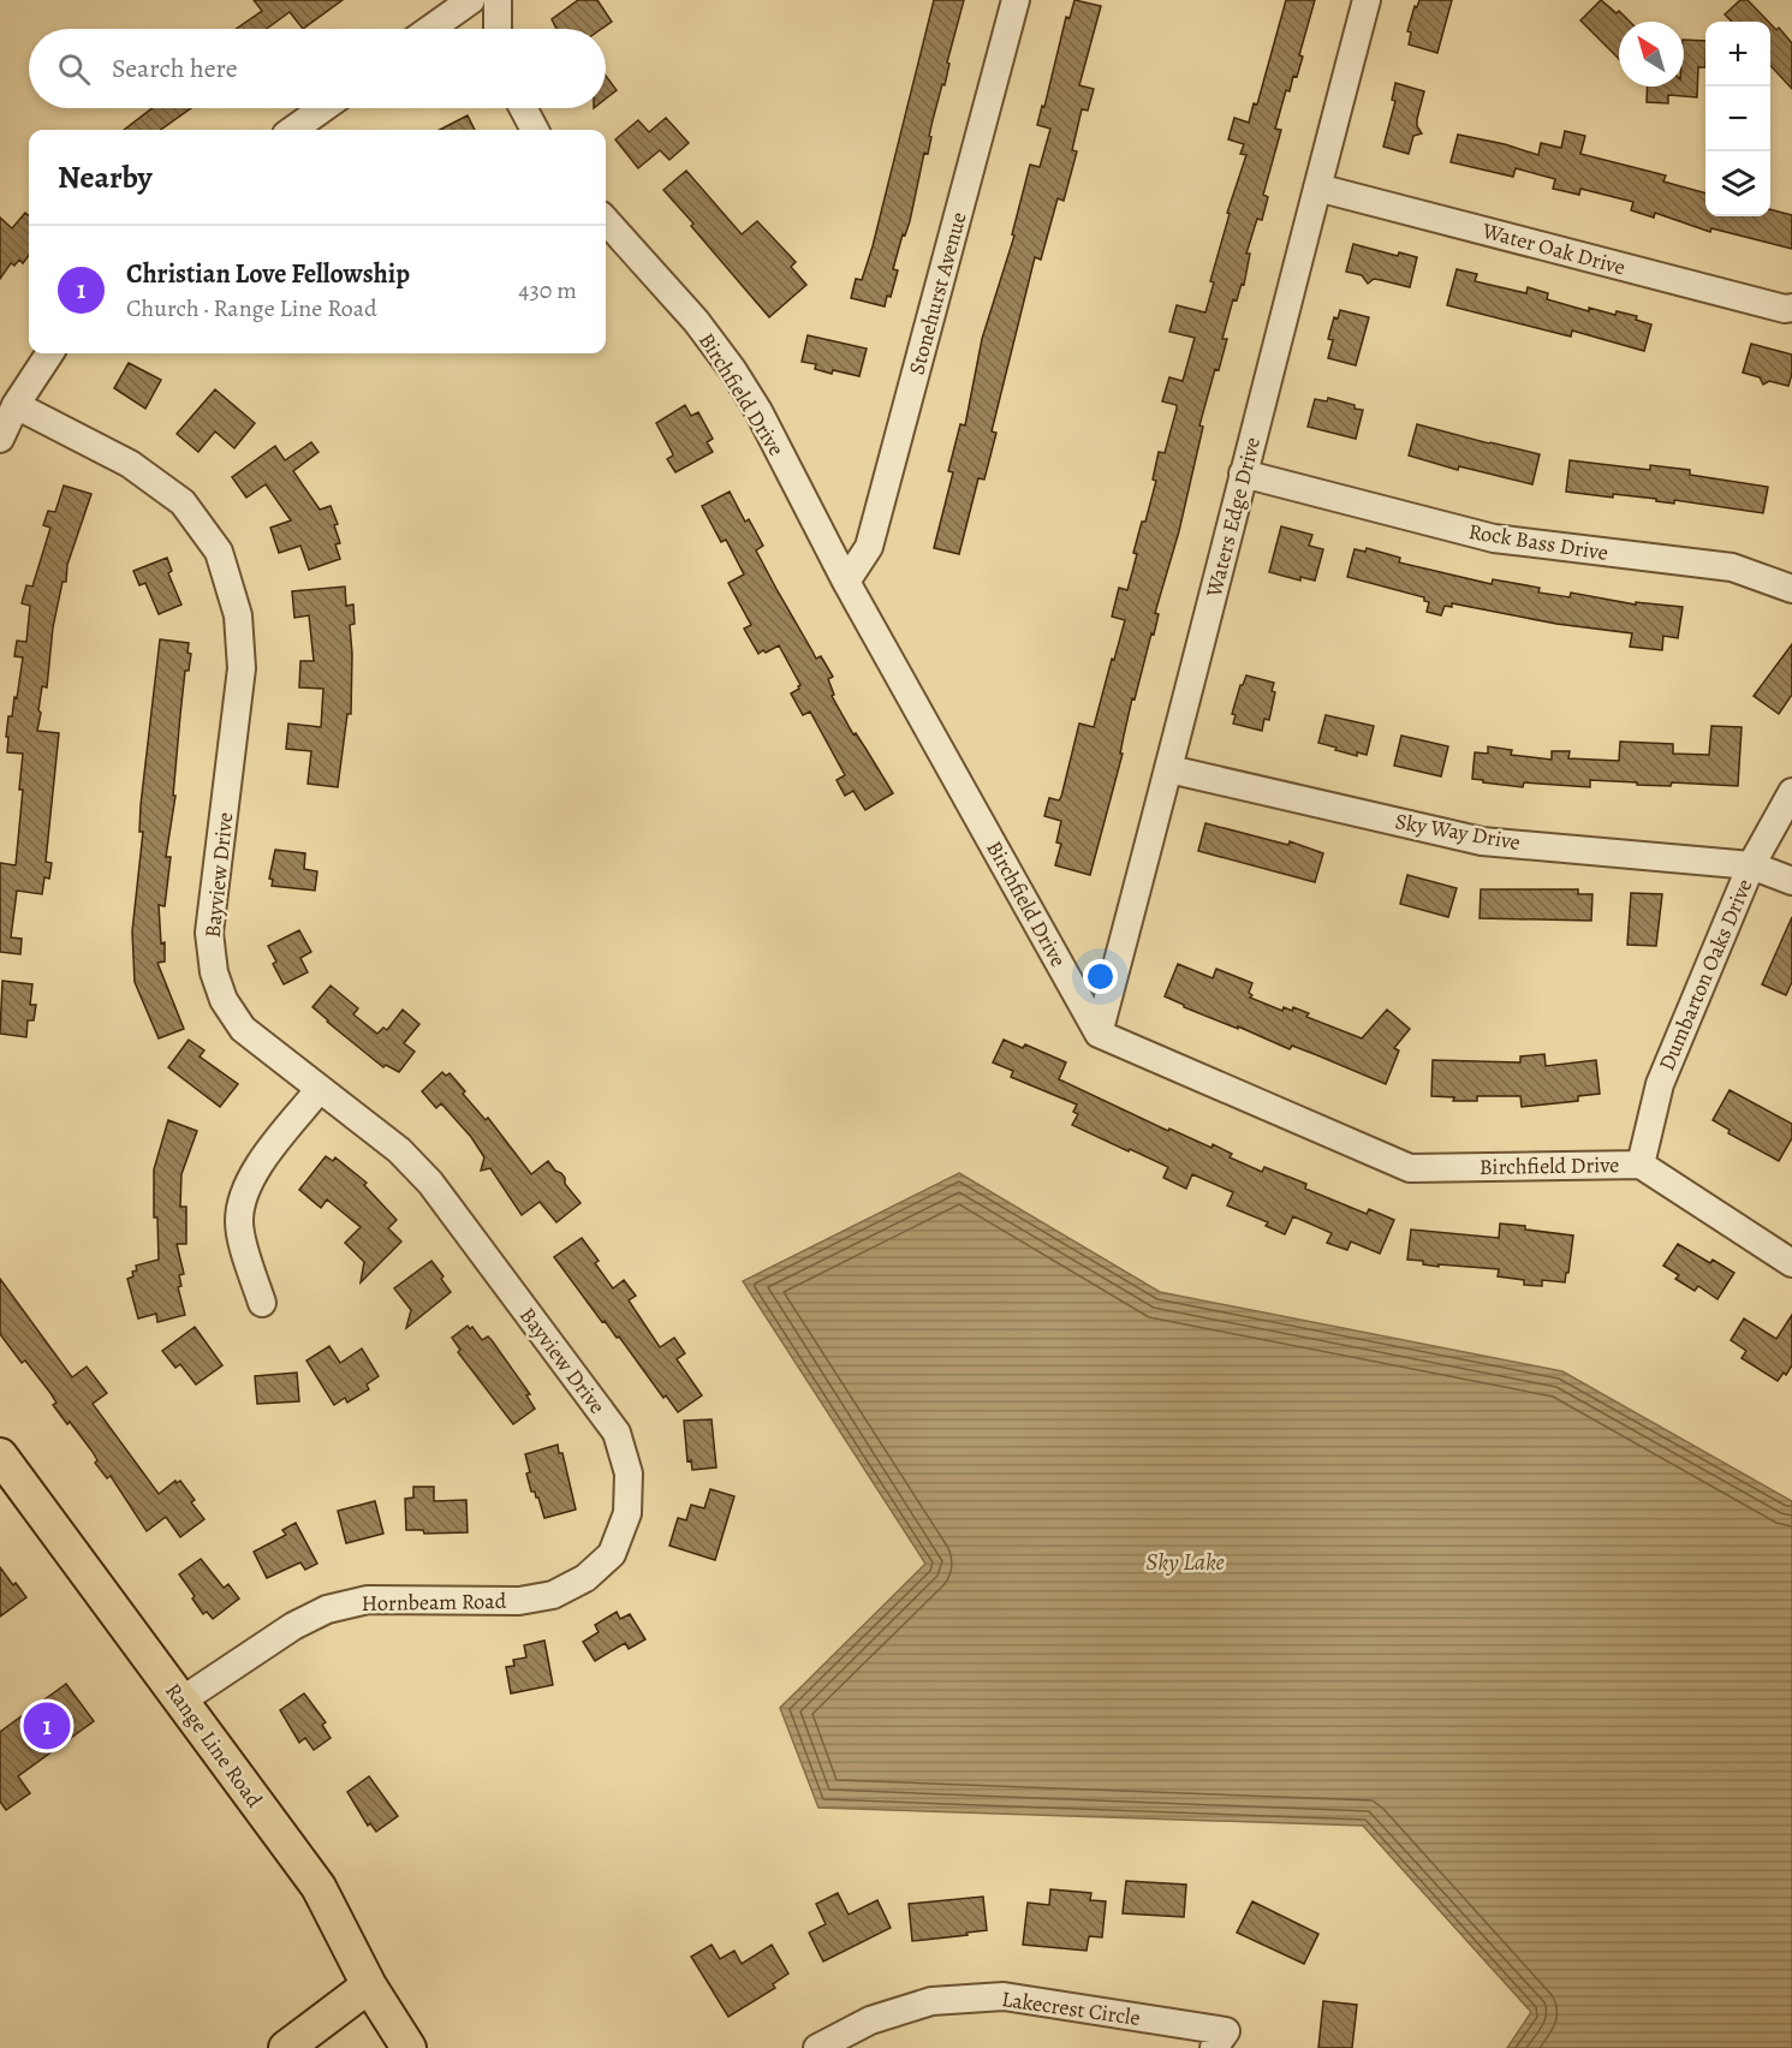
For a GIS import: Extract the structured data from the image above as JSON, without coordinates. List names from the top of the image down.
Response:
{
  "streets": {
    "main road": ["Range Line Road"],
    "street": [
      "Water Oak Drive",
      "Stonehurst Avenue",
      "Birchfield Drive",
      "Waters Edge Drive",
      "Rock Bass Drive",
      "Sky Way Drive",
      "Bayview Drive",
      "Dumbarton Oaks Drive",
      "Hornbeam Road",
      "Lakecrest Circle"
    ]
  },
  "crossings": [
    ["Water Oak Drive", "Waters Edge Drive"],
    ["Stonehurst Avenue", "Birchfield Drive"],
    ["Birchfield Drive", "Waters Edge Drive"],
    ["Birchfield Drive", "Dumbarton Oaks Drive"],
    ["Waters Edge Drive", "Rock Bass Drive"],
    ["Waters Edge Drive", "Sky Way Drive"],
    ["Sky Way Drive", "Dumbarton Oaks Drive"],
    ["Bayview Drive", "Hornbeam Road"],
    ["Hornbeam Road", "Range Line Road"]
  ],
  "water": ["Sky Lake"],
  "north": "top left",
  "page": {
    "map_buttons": ["+", "−"],
    "search": "Search here",
    "heading": "Nearby",
    "list": [
      {
        "mark": "1",
        "name": "Christian Love Fellowship",
        "note": "Church · Range Line Road",
        "value": "430 m"
      }
    ],
    "pins": "1"
  }
}
